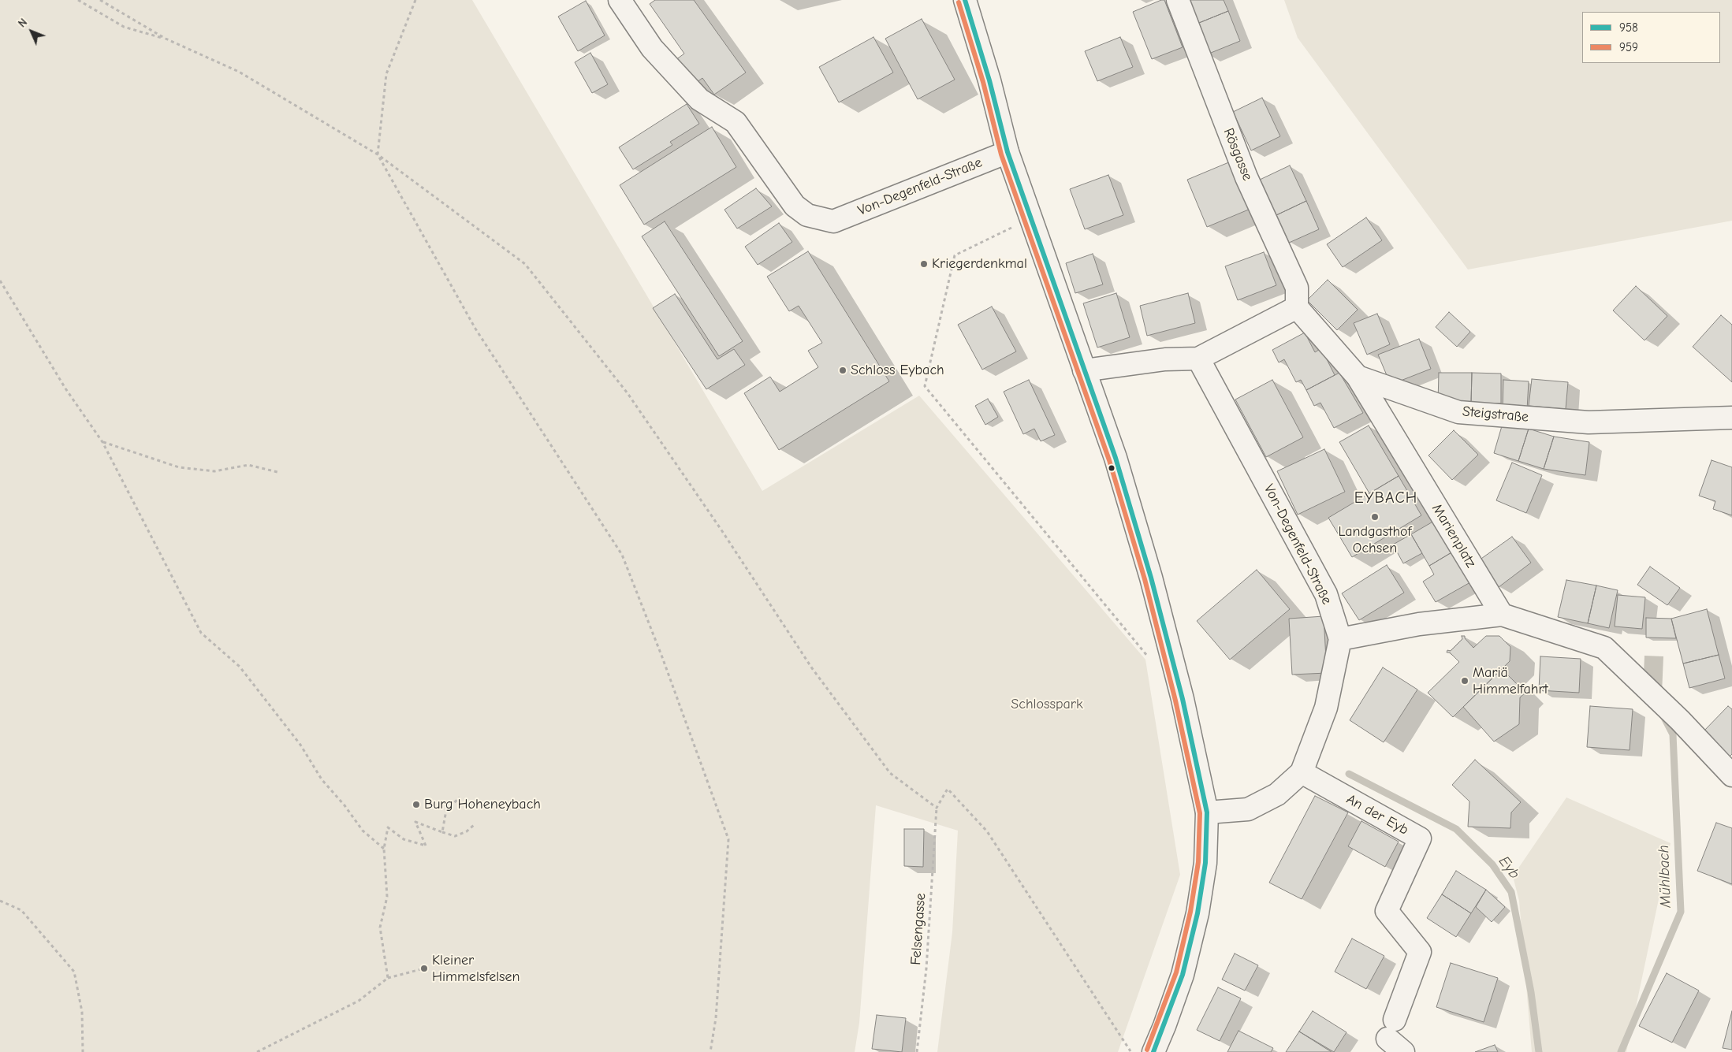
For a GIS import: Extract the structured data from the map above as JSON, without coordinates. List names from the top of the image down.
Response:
{
  "streets": {
    "street": [
      "Rösgasse",
      "Von-Degenfeld-Straße",
      "Steigstraße",
      "Marienplatz",
      "An der Eyb"
    ],
    "path": ["Felsengasse"]
  },
  "crossings": [
    ["Rösgasse", "Steigstraße"],
    ["Von-Degenfeld-Straße", "An der Eyb"],
    ["Steigstraße", "Marienplatz"]
  ],
  "districts": ["EYBACH"],
  "water": ["Eyb", "Mühlbach"],
  "parks": ["Schlosspark"],
  "places": [
    "Kriegerdenkmal",
    "Schloss Eybach",
    "Landgasthof Ochsen",
    "Mariä Himmelfahrt",
    "Burg Hoheneybach",
    "Kleiner Himmelsfelsen"
  ],
  "lines": ["transit line 958", "transit line 959"],
  "legend": ["958", "959"],
  "north": "top left"
}
